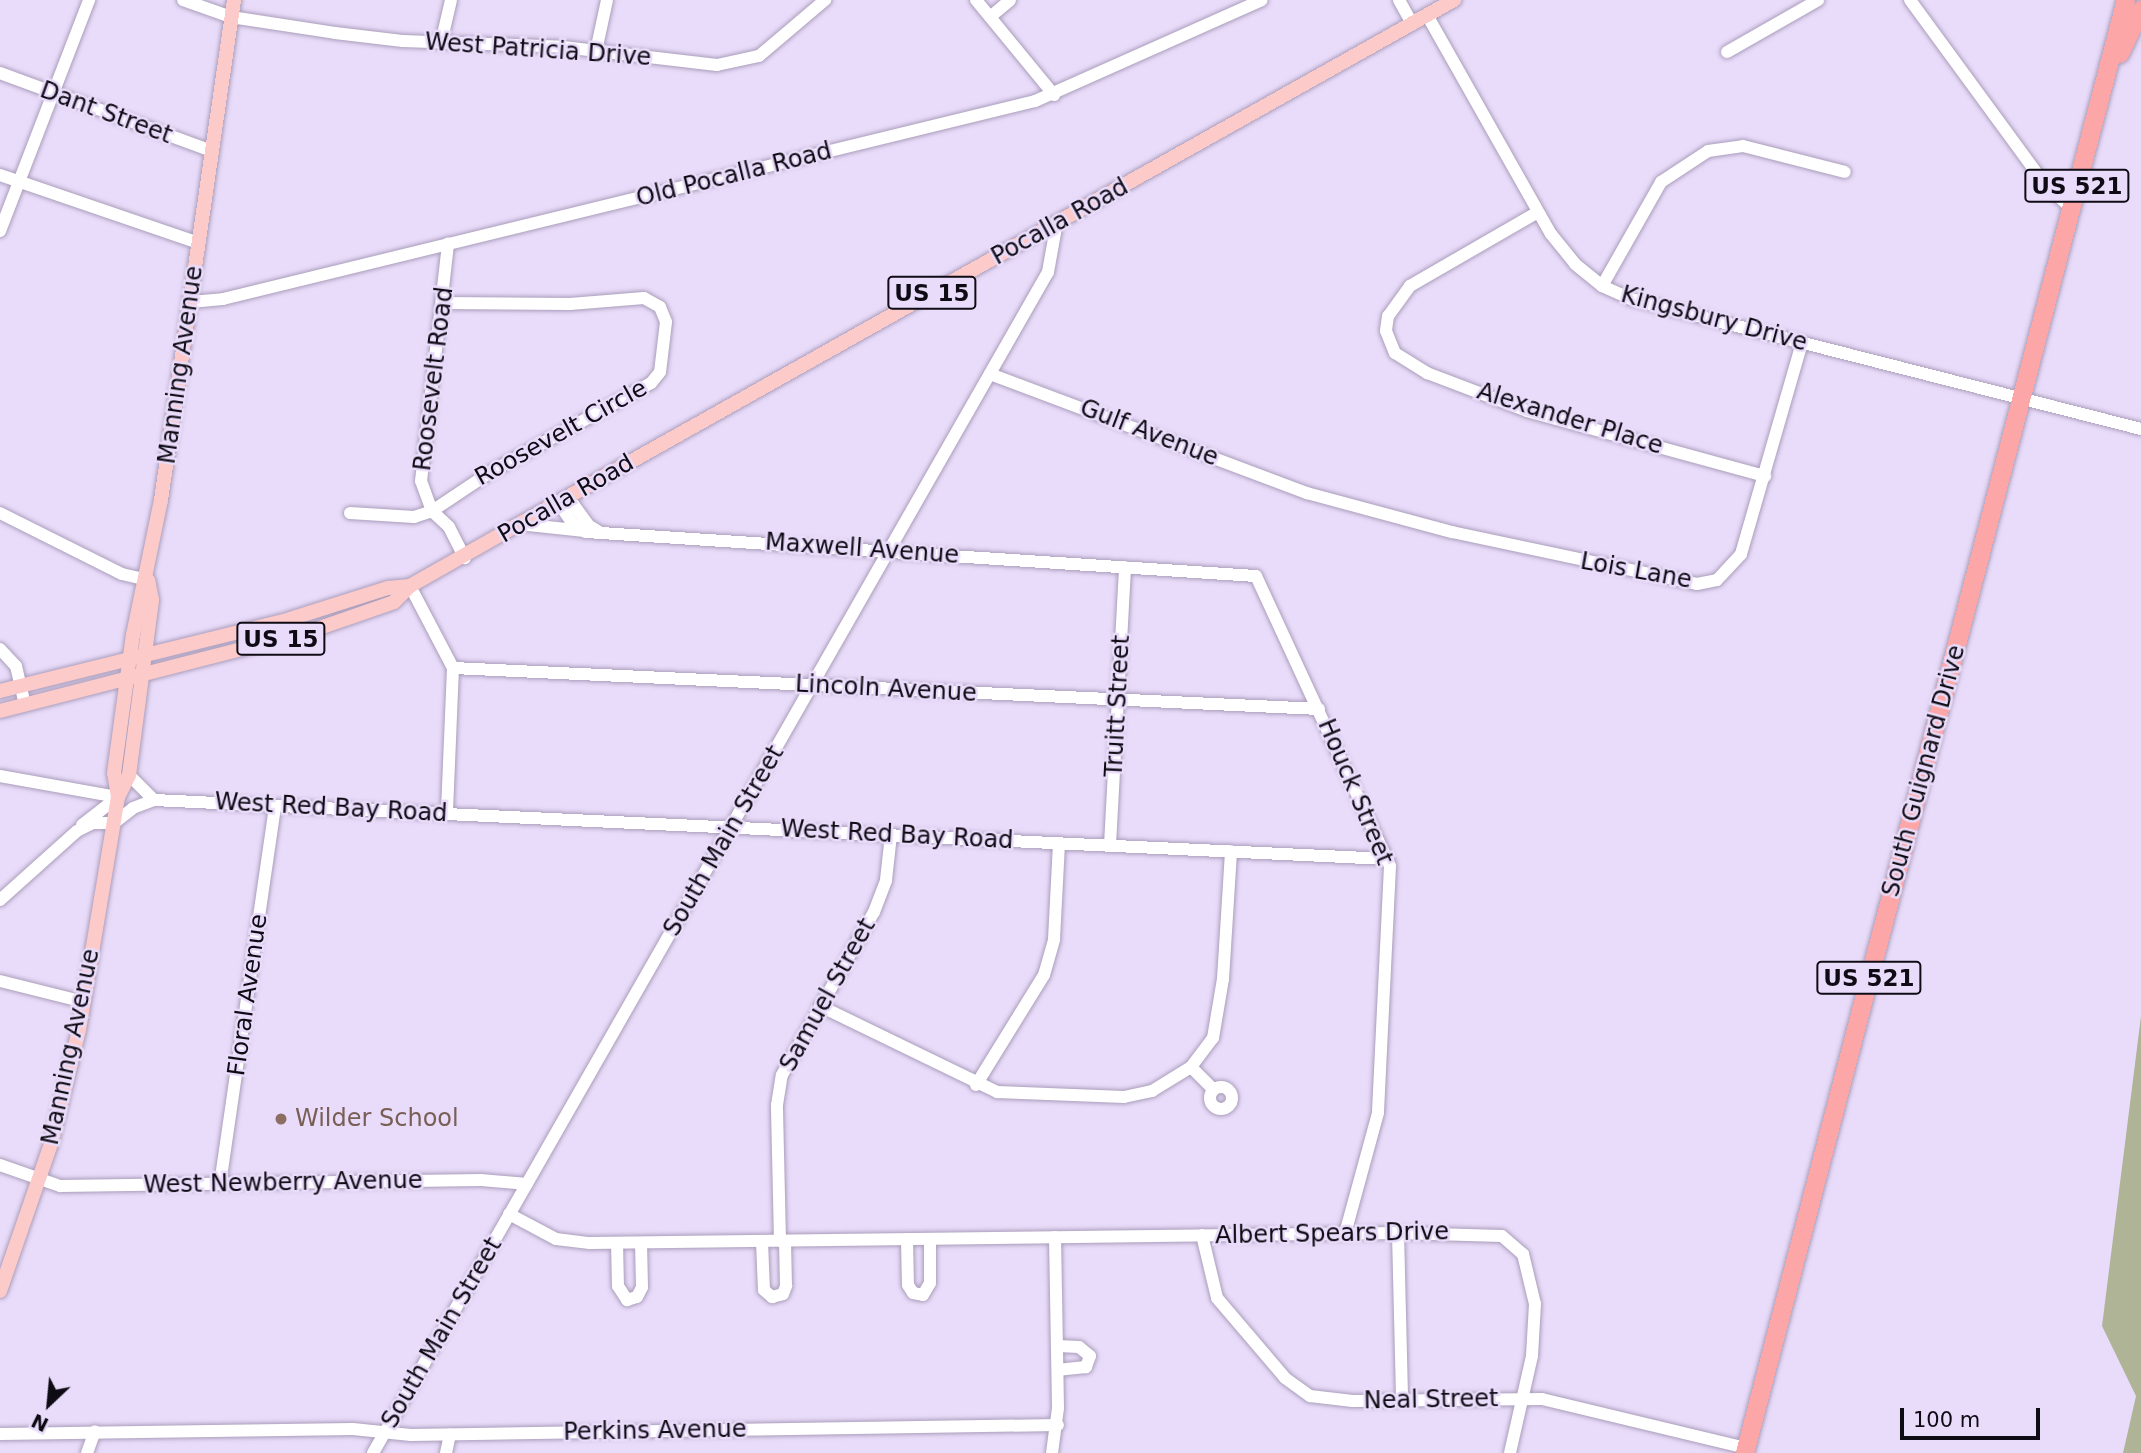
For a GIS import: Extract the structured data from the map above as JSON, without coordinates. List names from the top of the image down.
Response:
{
  "streets": {
    "highway": ["US 521", "South Guignard Drive"],
    "main road": ["Pocalla Road", "US 15", "Manning Avenue"],
    "street": [
      "West Patricia Drive",
      "Dant Street",
      "Old Pocalla Road",
      "Kingsbury Drive",
      "Roosevelt Road",
      "Alexander Place",
      "Roosevelt Circle",
      "Gulf Avenue",
      "Maxwell Avenue",
      "Lois Lane",
      "Lincoln Avenue",
      "Truitt Street",
      "Houck Street",
      "West Red Bay Road",
      "South Main Street",
      "Floral Avenue",
      "Samuel Street",
      "West Newberry Avenue",
      "Albert Spears Drive",
      "Neal Street",
      "Perkins Avenue"
    ]
  },
  "crossings": [
    ["West Patricia Drive", "Manning Avenue"],
    ["Dant Street", "Manning Avenue"],
    ["Old Pocalla Road", "Manning Avenue"],
    ["Old Pocalla Road", "Roosevelt Road"],
    ["US 521", "South Guignard Drive"],
    ["Pocalla Road", "US 15"],
    ["Pocalla Road", "Kingsbury Drive"],
    ["Pocalla Road", "Manning Avenue"],
    ["Pocalla Road", "Maxwell Avenue"],
    ["Pocalla Road", "South Main Street"],
    ["US 15", "Manning Avenue"],
    ["Kingsbury Drive", "Alexander Place"],
    ["Kingsbury Drive", "Lois Lane"],
    ["Kingsbury Drive", "South Guignard Drive"],
    ["Manning Avenue", "West Red Bay Road"],
    ["Manning Avenue", "West Newberry Avenue"],
    ["Roosevelt Road", "Roosevelt Circle"],
    ["Alexander Place", "Lois Lane"],
    ["Gulf Avenue", "Lois Lane"],
    ["Gulf Avenue", "South Main Street"],
    ["Maxwell Avenue", "Truitt Street"],
    ["Maxwell Avenue", "Houck Street"],
    ["Maxwell Avenue", "South Main Street"],
    ["Lincoln Avenue", "Truitt Street"],
    ["Lincoln Avenue", "Houck Street"],
    ["Lincoln Avenue", "South Main Street"],
    ["Truitt Street", "Houck Street"],
    ["Truitt Street", "West Red Bay Road"],
    ["South Guignard Drive", "Neal Street"],
    ["Houck Street", "West Red Bay Road"],
    ["Houck Street", "Albert Spears Drive"],
    ["West Red Bay Road", "South Main Street"],
    ["West Red Bay Road", "Floral Avenue"],
    ["West Red Bay Road", "Samuel Street"],
    ["South Main Street", "West Newberry Avenue"],
    ["South Main Street", "Albert Spears Drive"],
    ["South Main Street", "Perkins Avenue"],
    ["Floral Avenue", "West Newberry Avenue"],
    ["Samuel Street", "Albert Spears Drive"],
    ["Albert Spears Drive", "Neal Street"]
  ],
  "places": ["Wilder School"],
  "scale_bar": "100 m",
  "north": "bottom left"
}
